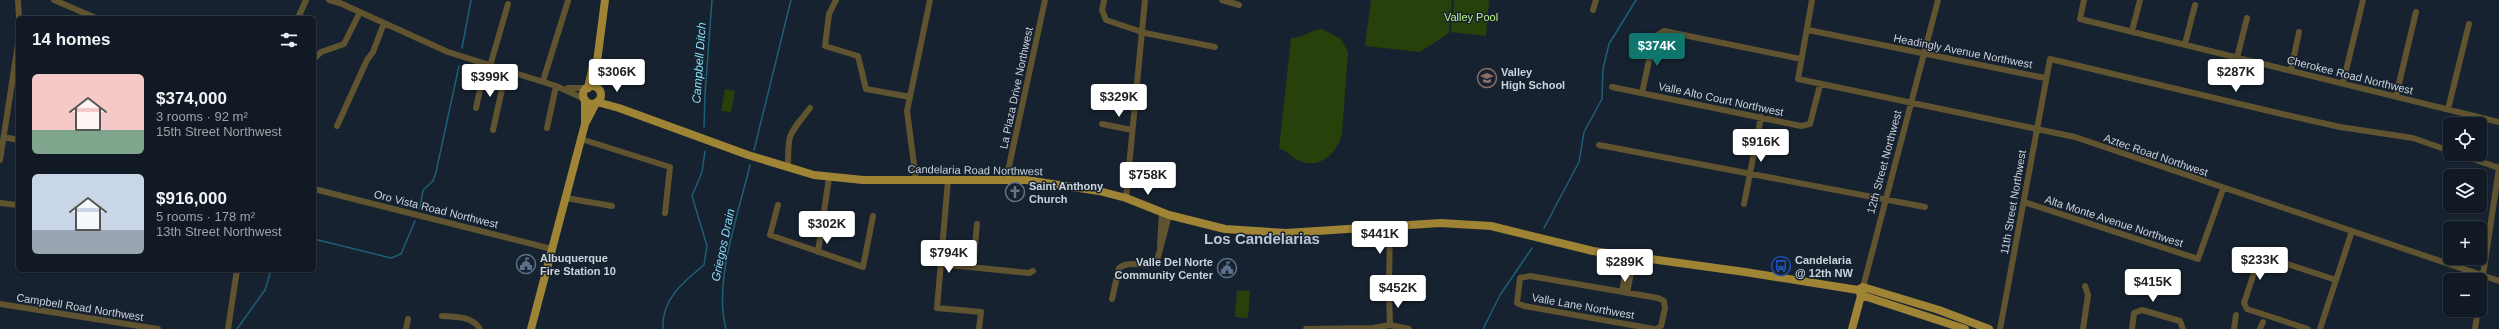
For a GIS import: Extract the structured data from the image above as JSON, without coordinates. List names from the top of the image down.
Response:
{
  "streets": {
    "main road": ["12th Street Northwest", "Candelaria Road Northwest"],
    "street": [
      "Headingly Avenue Northwest",
      "Cherokee Road Northwest",
      "La Plaza Drive Northwest",
      "Valle Alto Court Northwest",
      "Aztec Road Northwest",
      "11th Street Northwest",
      "Oro Vista Road Northwest",
      "Alta Monte Avenue Northwest",
      "Valle Lane Northwest",
      "Campbell Road Northwest"
    ]
  },
  "crossings": [
    ["Headingly Avenue Northwest", "12th Street Northwest"],
    ["Headingly Avenue Northwest", "11th Street Northwest"],
    ["La Plaza Drive Northwest", "Candelaria Road Northwest"],
    ["Valle Alto Court Northwest", "Aztec Road Northwest"],
    ["Aztec Road Northwest", "12th Street Northwest"],
    ["Aztec Road Northwest", "11th Street Northwest"],
    ["Aztec Road Northwest", "Alta Monte Avenue Northwest"],
    ["12th Street Northwest", "Candelaria Road Northwest"],
    ["Candelaria Road Northwest", "Valle Lane Northwest"],
    ["11th Street Northwest", "Alta Monte Avenue Northwest"]
  ],
  "districts": ["Los Candelarias"],
  "water": ["Campbell Ditch", "Griegos Drain"],
  "parks": ["Valley Pool"],
  "places": {
    "school or university": ["Valley High School"],
    "church": ["Saint Anthony Church"],
    "public building": ["Albuquerque Fire Station 10", "Valle Del Norte Community Center"],
    "bus stop": ["Candelaria @ 12th NW"]
  },
  "page": {
    "heading": "14 homes",
    "price": [
      "$374K",
      "$306K",
      "$287K",
      "$399K",
      "$329K",
      "$916K",
      "$758K",
      "$302K",
      "$441K",
      "$794K",
      "$233K",
      "$289K",
      "$415K",
      "$452K"
    ],
    "list": [
      {
        "name": "$374,000",
        "note": "3 rooms · 92 m² · 15th Street Northwest"
      },
      {
        "name": "$916,000",
        "note": "5 rooms · 178 m² · 13th Street Northwest"
      }
    ],
    "map_buttons": ["+", "−"]
  }
}
